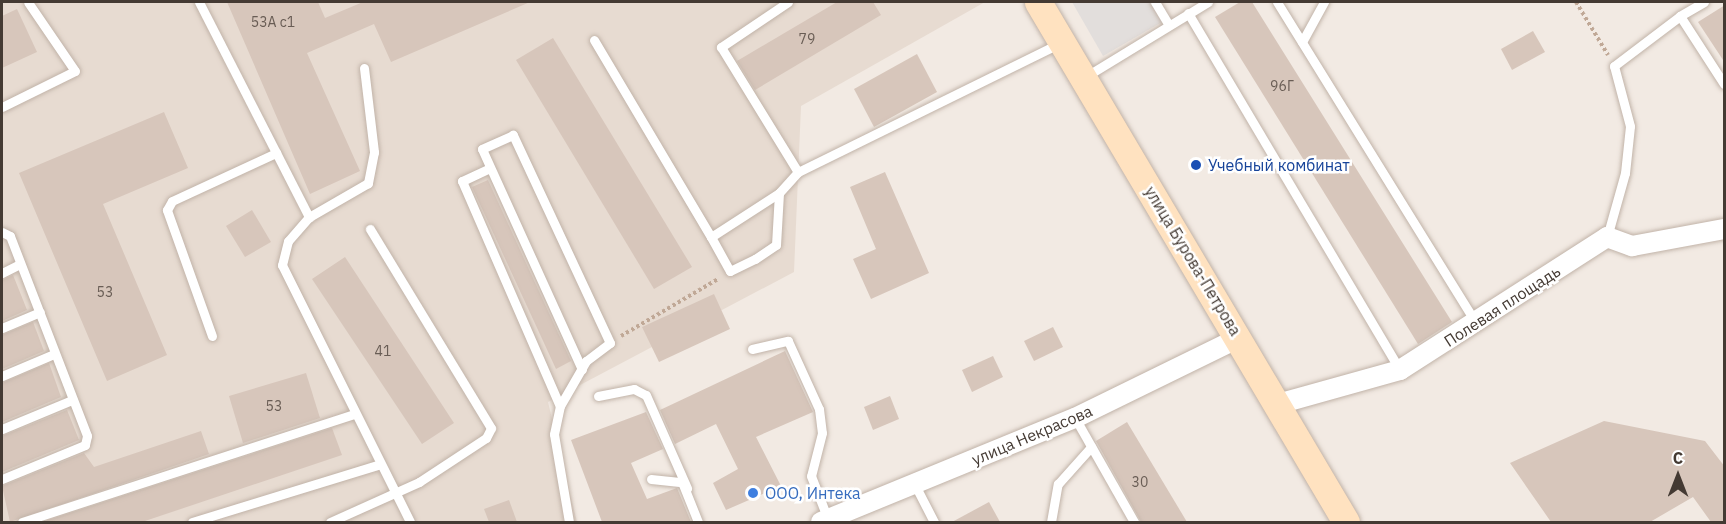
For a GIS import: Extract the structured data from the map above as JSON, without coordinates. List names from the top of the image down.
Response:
{
  "streets": {
    "main road": ["улица Бурова-Петрова"],
    "street": ["Полевая площадь", "улица Некрасова"]
  },
  "crossings": [
    ["улица Бурова-Петрова", "Полевая площадь"],
    ["улица Бурова-Петрова", "улица Некрасова"]
  ],
  "places": ["Учебный комбинат", "ООО, Интека"],
  "house_numbers": [
    "53А с1",
    "79",
    "96Г",
    "53",
    "41",
    "53",
    "30"
  ],
  "north": "top"
}
